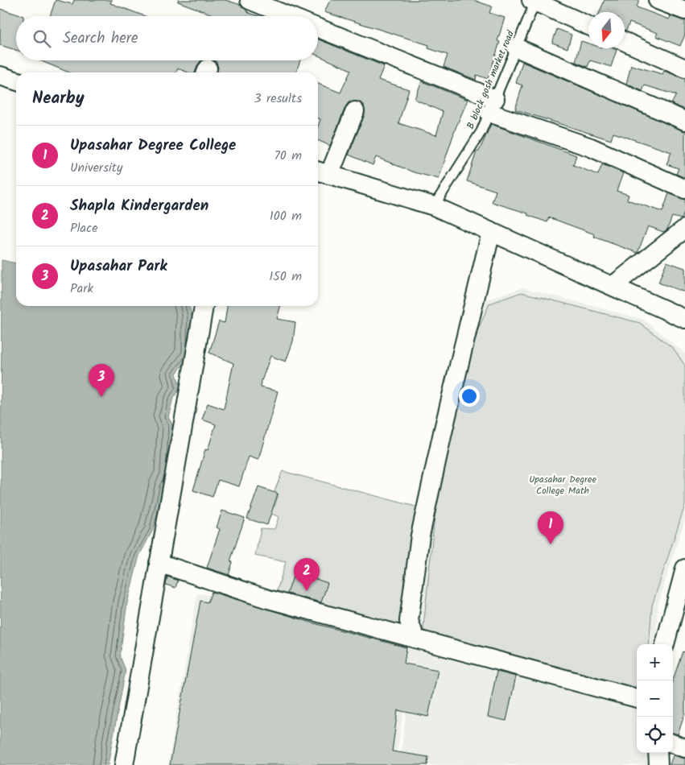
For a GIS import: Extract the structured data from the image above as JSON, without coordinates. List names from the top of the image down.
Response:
{
  "streets": {
    "lane": ["B block gosh market road"]
  },
  "parks": ["Upasahar Degree College Math"],
  "north": "bottom",
  "page": {
    "search": "Search here",
    "heading": ["Nearby", "3 results"],
    "list": [
      {
        "mark": "1",
        "name": "Upasahar Degree College",
        "note": "University",
        "value": "70 m"
      },
      {
        "mark": "2",
        "name": "Shapla Kindergarden",
        "note": "Place",
        "value": "100 m"
      },
      {
        "mark": "3",
        "name": "Upasahar Park",
        "note": "Park",
        "value": "150 m"
      }
    ],
    "pins": ["3", "1", "2"],
    "map_buttons": ["+", "−"]
  }
}
